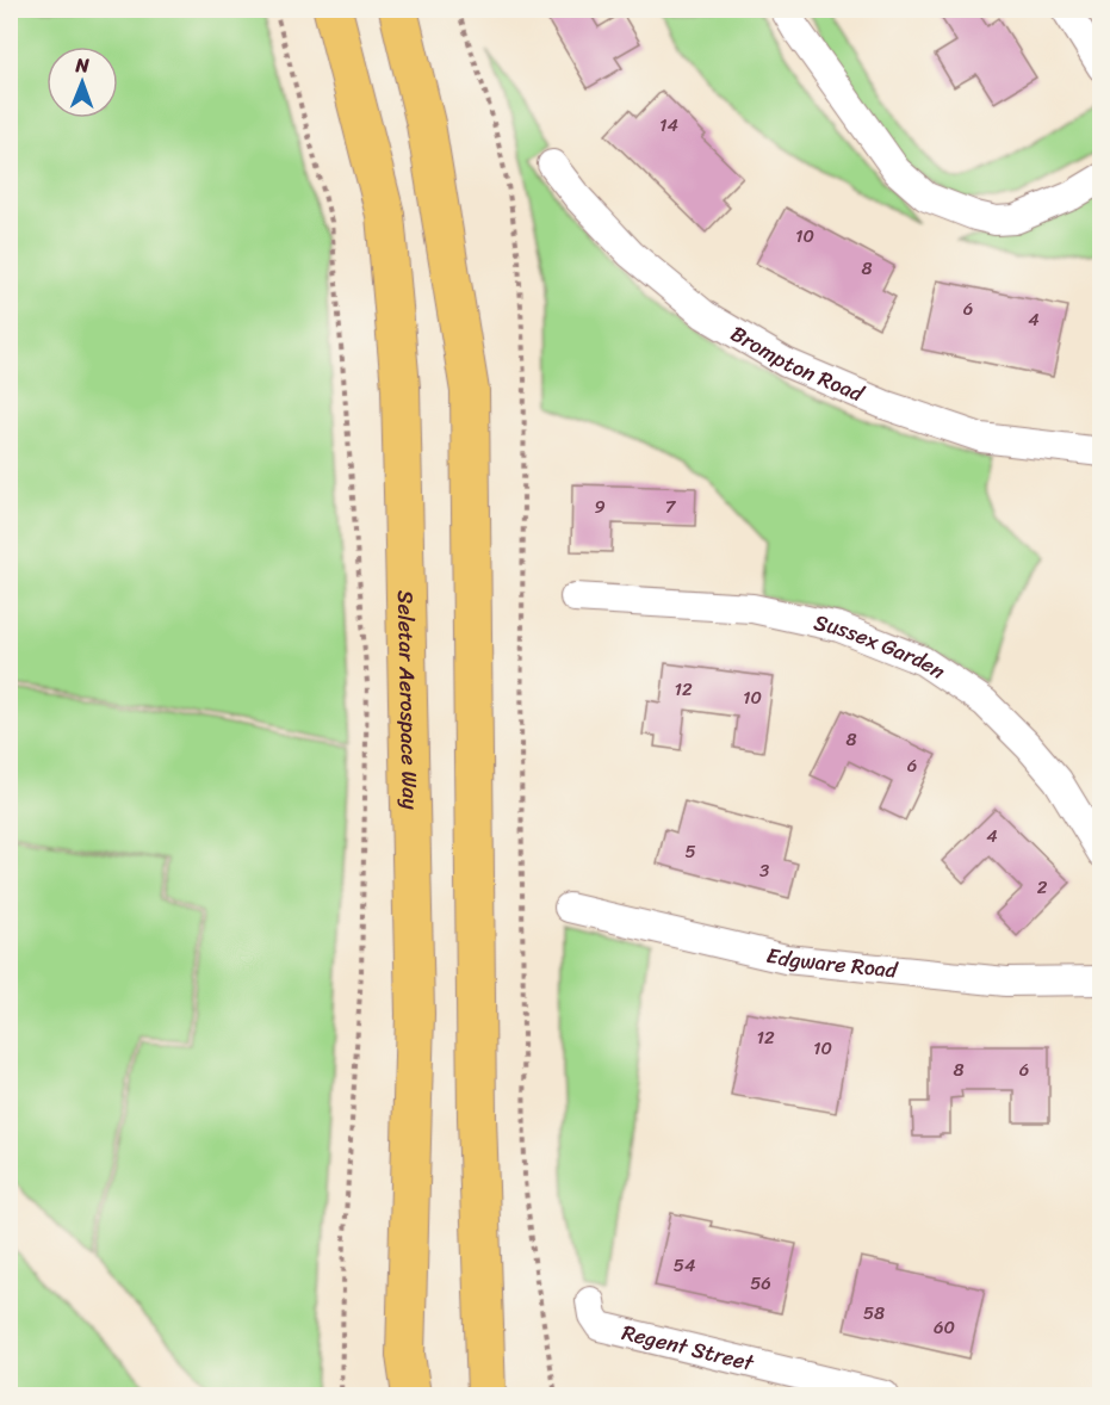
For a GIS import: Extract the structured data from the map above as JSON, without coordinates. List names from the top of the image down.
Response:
{
  "streets": {
    "main road": ["Seletar Aerospace Way"],
    "street": [
      "Brompton Road",
      "Sussex Garden",
      "Edgware Road",
      "Regent Street"
    ]
  },
  "house_numbers": [
    "14",
    "10",
    "8",
    "6",
    "4",
    "9",
    "7",
    "12",
    "10",
    "8",
    "6",
    "4",
    "5",
    "3",
    "2",
    "12",
    "10",
    "8",
    "6",
    "54",
    "56",
    "58",
    "60"
  ],
  "north": "top"
}
